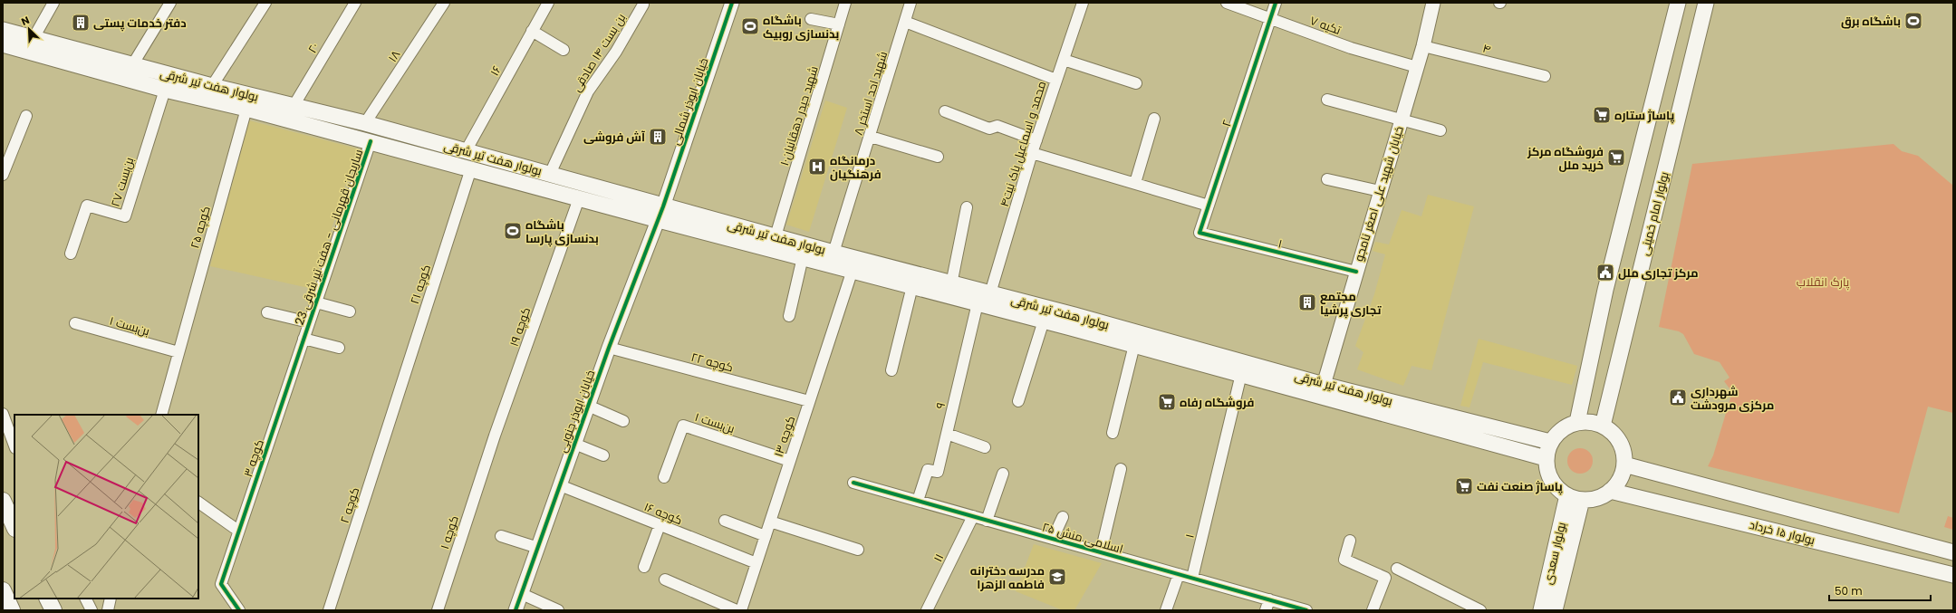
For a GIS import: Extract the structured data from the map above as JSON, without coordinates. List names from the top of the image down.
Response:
{
  "streets": {
    "main road": [
      "بولوار هفت تیر شرقی",
      "بولوار امام خمینی",
      "بولوار ۱۵ خرداد",
      "بولوار سعدی"
    ],
    "street": [
      "تکیه ۷",
      "۲۰",
      "۴",
      "بن بست ۱۴ صادقی",
      "۱۸",
      "۱۶",
      "شهید احد استخر ۸",
      "خیابان ابوذر شمالی",
      "شهید حیدر دهقانیان۱۰",
      "۲",
      "محمد و اسماعیل پاک نیت۴",
      "بن‌بست ۲۷",
      "خیابان شهید علی اصغر نامجو",
      "کوچه ۲۵",
      "ساریجان قهرمانی - هفت تیر شرقی 23",
      "۱",
      "کوچه ۲۱",
      "بن‌بست ۱",
      "کوچه ۱۹",
      "کوچه ۲۲",
      "۹",
      "خیابان ابوذر جنوبی",
      "کوچه ۱۳",
      "کوچه ۳",
      "کوچه ۲",
      "کوچه ۱۶",
      "کوچه ۱",
      "اسلامی منش ۲۵",
      "۱۱"
    ]
  },
  "crossings": [
    ["تکیه ۷", "۲"],
    ["تکیه ۷", "خیابان شهید علی اصغر نامجو"],
    ["۲۰", "بولوار هفت تیر شرقی"],
    ["۴", "خیابان شهید علی اصغر نامجو"],
    ["بن بست ۱۴ صادقی", "بولوار هفت تیر شرقی"],
    ["۱۸", "بولوار هفت تیر شرقی"],
    ["۱۶", "بولوار هفت تیر شرقی"],
    ["بولوار هفت تیر شرقی", "شهید احد استخر ۸"],
    ["بولوار هفت تیر شرقی", "خیابان ابوذر شمالی"],
    ["بولوار هفت تیر شرقی", "شهید حیدر دهقانیان۱۰"],
    ["بولوار هفت تیر شرقی", "محمد و اسماعیل پاک نیت۴"],
    ["بولوار هفت تیر شرقی", "بن‌بست ۲۷"],
    ["بولوار هفت تیر شرقی", "خیابان شهید علی اصغر نامجو"],
    ["بولوار هفت تیر شرقی", "بولوار امام خمینی"],
    ["بولوار هفت تیر شرقی", "کوچه ۲۵"],
    ["بولوار هفت تیر شرقی", "ساریجان قهرمانی - هفت تیر شرقی 23"],
    ["بولوار هفت تیر شرقی", "۱"],
    ["بولوار هفت تیر شرقی", "کوچه ۲۱"],
    ["بولوار هفت تیر شرقی", "کوچه ۱۹"],
    ["بولوار هفت تیر شرقی", "۹"],
    ["بولوار هفت تیر شرقی", "خیابان ابوذر جنوبی"],
    ["بولوار هفت تیر شرقی", "کوچه ۱۳"],
    ["بولوار هفت تیر شرقی", "بولوار ۱۵ خرداد"],
    ["بولوار هفت تیر شرقی", "بولوار سعدی"],
    ["خیابان ابوذر شمالی", "خیابان ابوذر جنوبی"],
    ["۲", "۱"],
    ["خیابان شهید علی اصغر نامجو", "۱"],
    ["بولوار امام خمینی", "بولوار ۱۵ خرداد"],
    ["بولوار امام خمینی", "بولوار سعدی"],
    ["کوچه ۲۵", "بن‌بست ۱"],
    ["ساریجان قهرمانی - هفت تیر شرقی 23", "کوچه ۳"],
    ["۱", "اسلامی منش ۲۵"],
    ["کوچه ۲۱", "کوچه ۲"],
    ["بن‌بست ۱", "کوچه ۱۳"],
    ["کوچه ۱۹", "کوچه ۱"],
    ["کوچه ۲۲", "خیابان ابوذر جنوبی"],
    ["کوچه ۲۲", "کوچه ۱۳"],
    ["۹", "اسلامی منش ۲۵"],
    ["خیابان ابوذر جنوبی", "کوچه ۱۶"],
    ["کوچه ۱۳", "کوچه ۱۶"],
    ["بولوار ۱۵ خرداد", "بولوار سعدی"],
    ["اسلامی منش ۲۵", "۱۱"]
  ],
  "parks": ["پارک انقلاب"],
  "places": {
    "sports": ["باشگاه برق", "باشگاه بدنسازی روبیک", "باشگاه بدنسازی پارسا"],
    "building": ["دفتر خدمات پستی", "آش فروشی", "مجتمع تجاری پرشیا"],
    "supermarket": [
      "پاساژ ستاره",
      "فروشگاه مرکز خرید ملل",
      "فروشگاه رفاه",
      "پاساژ صنعت نفت"
    ],
    "hospital": ["درمانگاه فرهنگیان"],
    "public building": ["مرکز تجاری ملل", "شهرداری مرکزی مرودشت"],
    "school or university": ["مدرسه دخترانه فاطمه الزهرا"]
  },
  "scale_bar": "50 m",
  "north": "top left"
}
